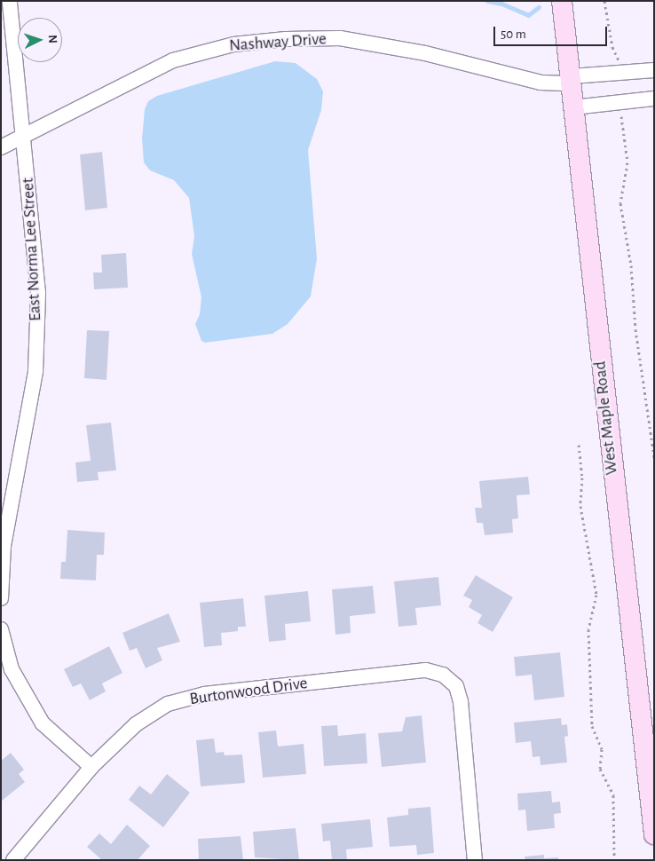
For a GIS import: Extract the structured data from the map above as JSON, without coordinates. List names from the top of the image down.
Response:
{
  "streets": {
    "main road": ["West Maple Road"],
    "street": ["Nashway Drive", "East Norma Lee Street", "Burtonwood Drive"]
  },
  "crossings": [
    ["Nashway Drive", "East Norma Lee Street"],
    ["Nashway Drive", "West Maple Road"]
  ],
  "scale_bar": "50 m",
  "north": "right"
}
